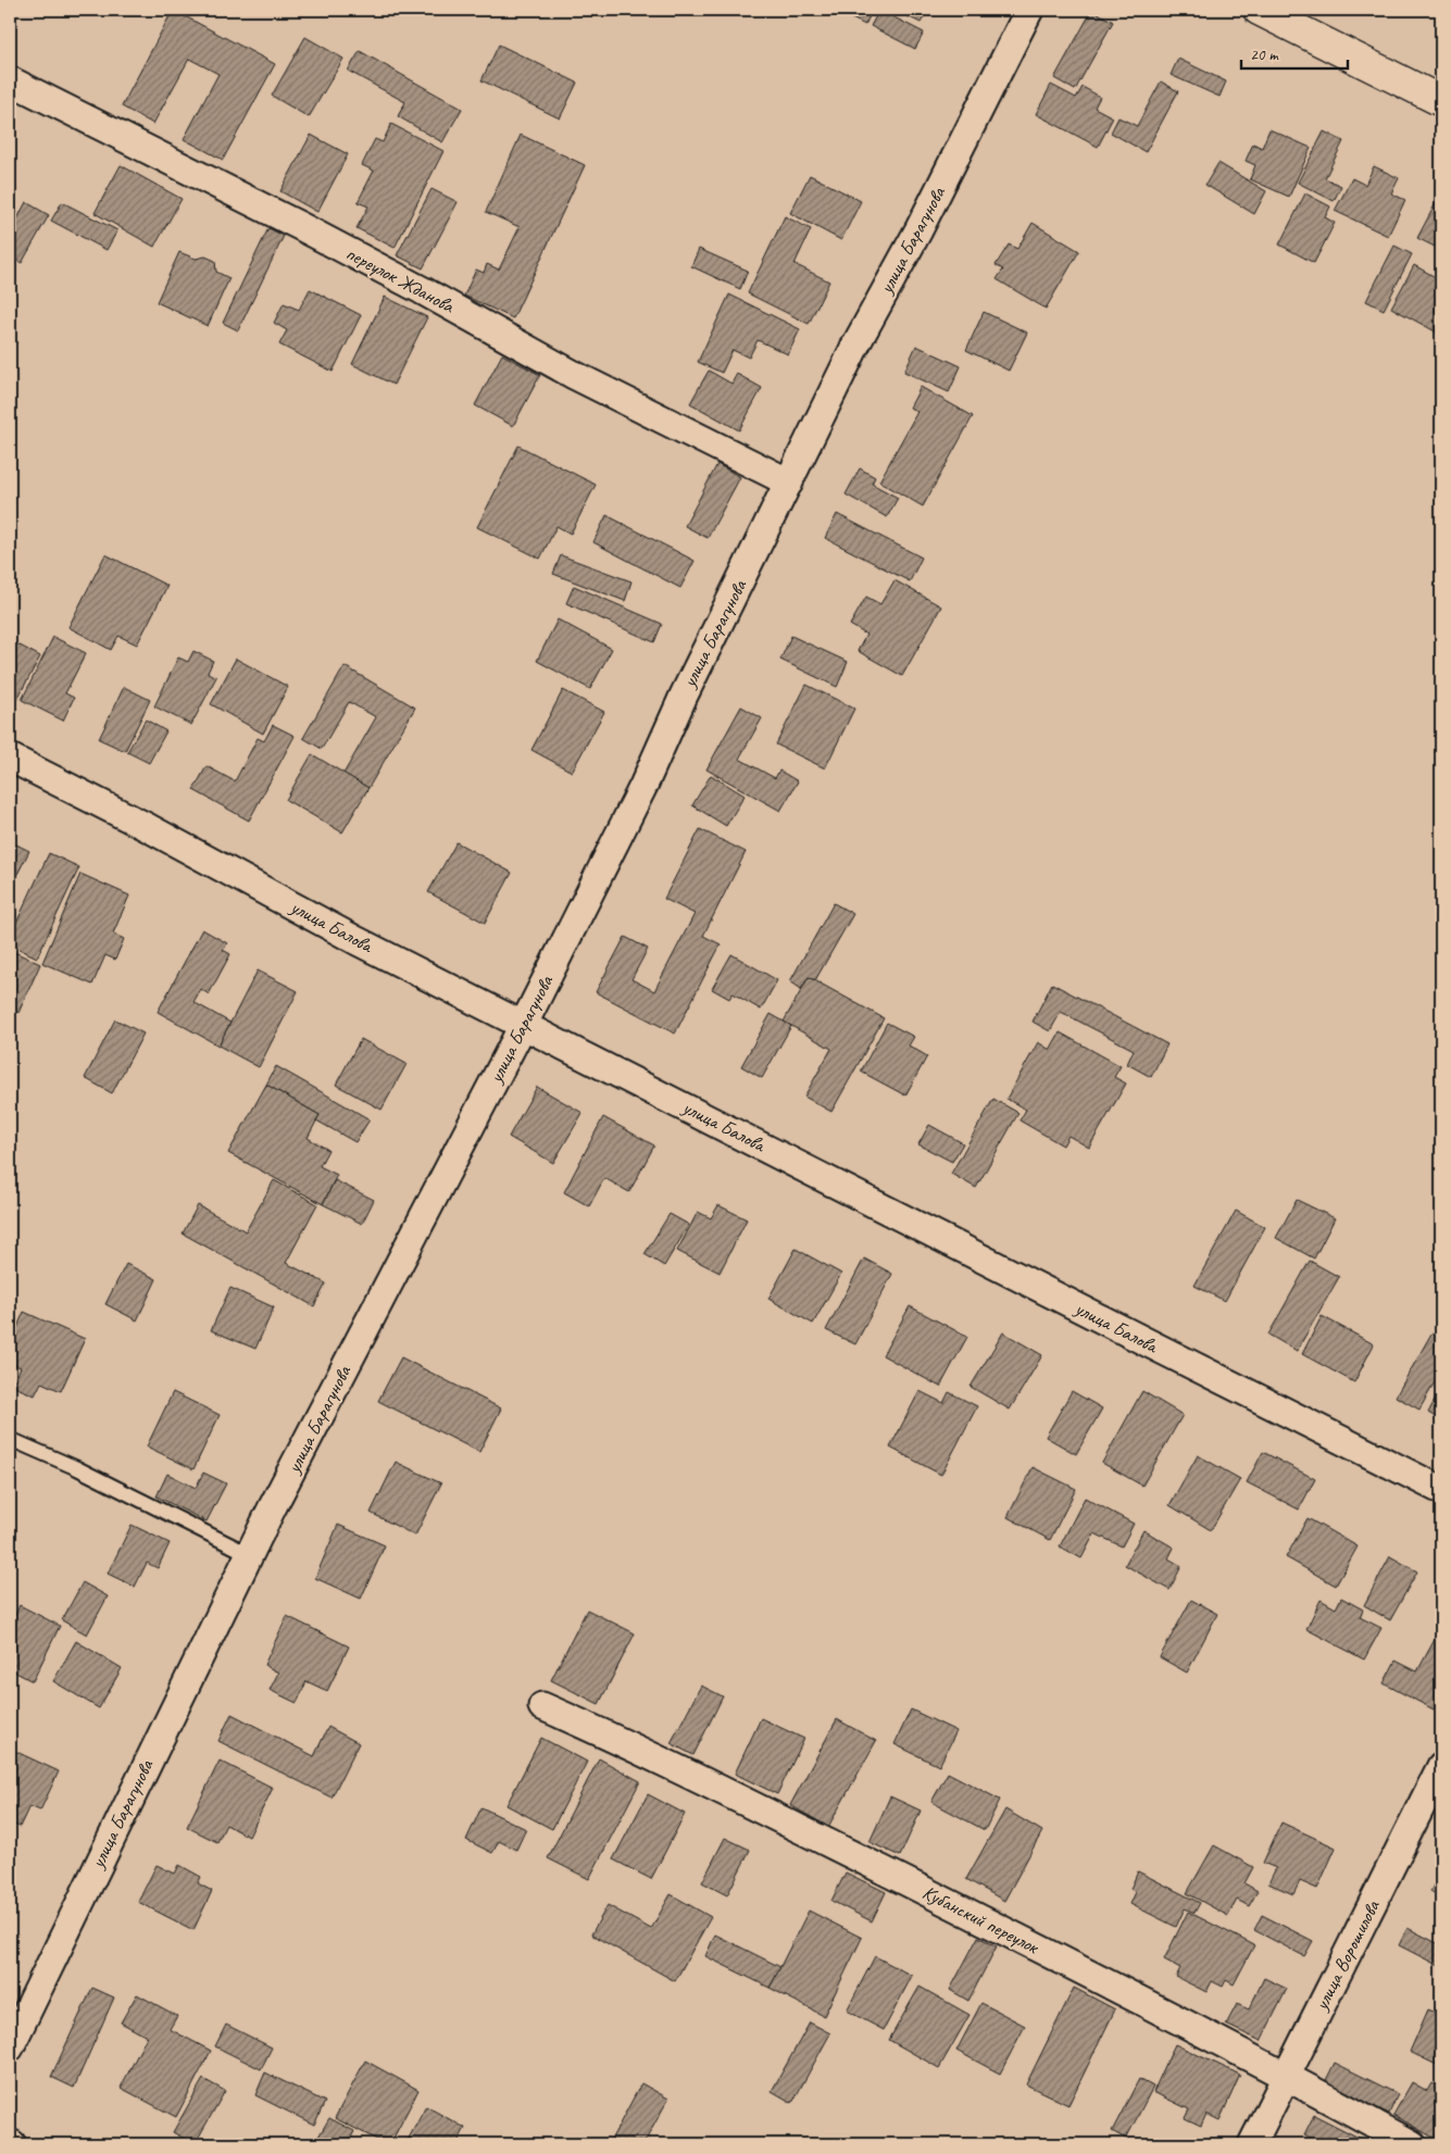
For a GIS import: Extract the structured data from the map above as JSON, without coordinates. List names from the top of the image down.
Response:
{
  "streets": {
    "street": [
      "улица Барагунова",
      "переулок Жданова",
      "улица Балова",
      "Кубанский переулок",
      "улица Ворошилова"
    ]
  },
  "crossings": [
    ["улица Барагунова", "переулок Жданова"],
    ["улица Барагунова", "улица Балова"],
    ["Кубанский переулок", "улица Ворошилова"]
  ],
  "scale_bar": "20 m"
}
